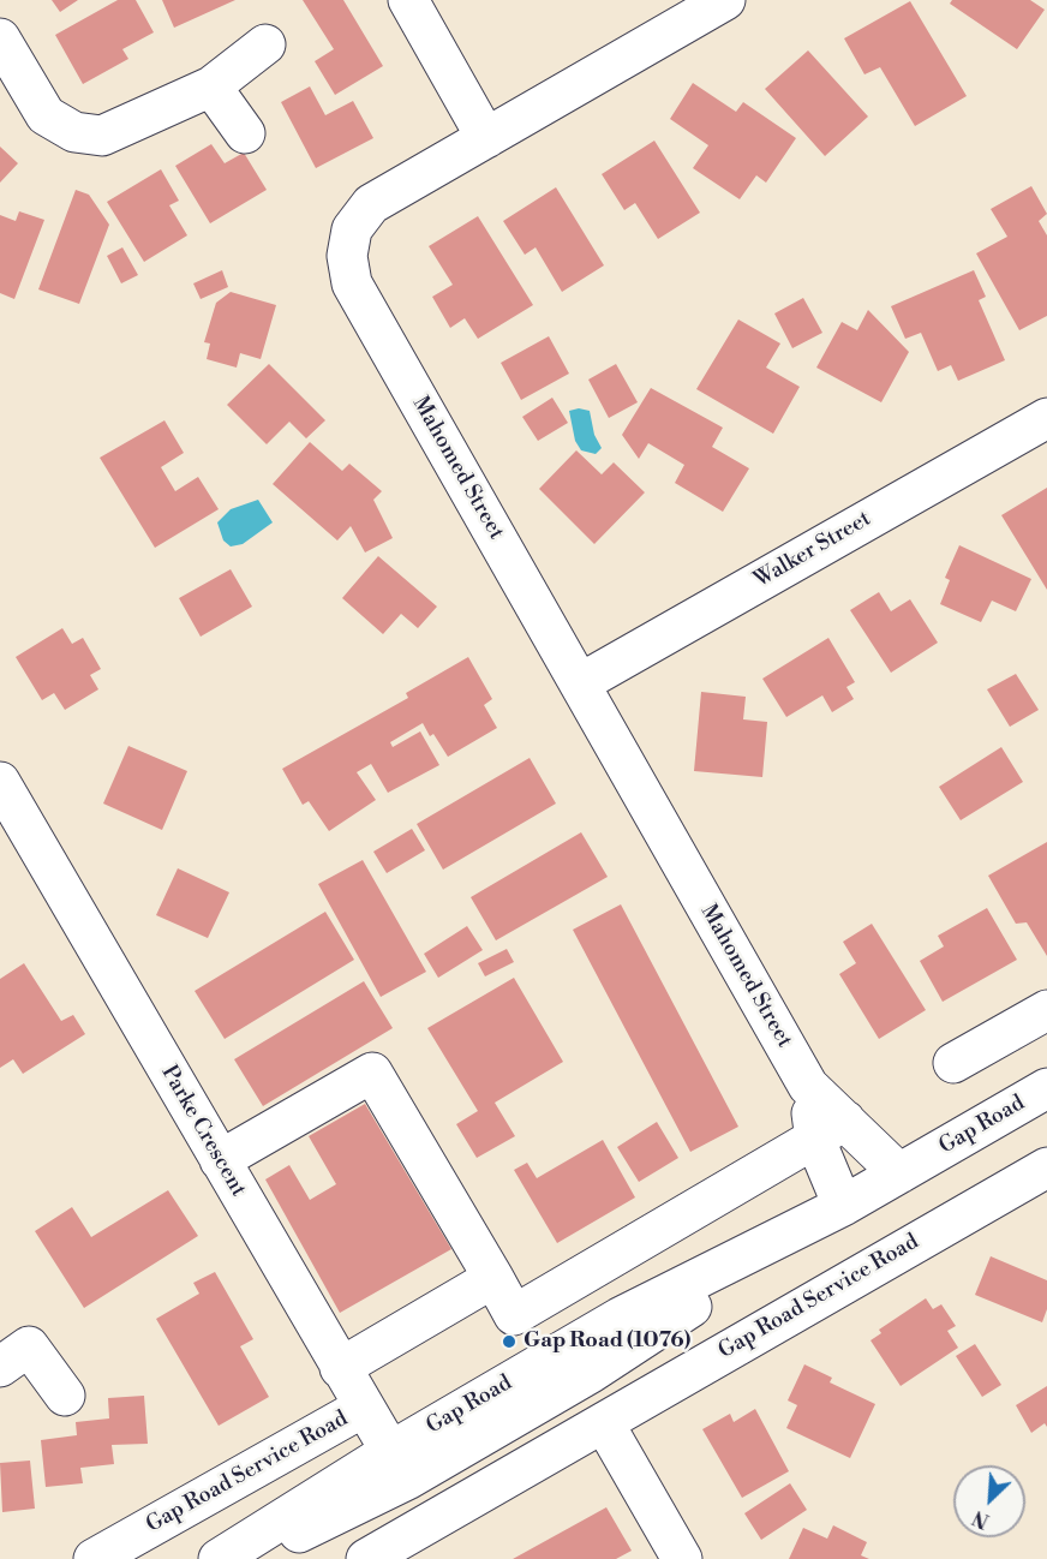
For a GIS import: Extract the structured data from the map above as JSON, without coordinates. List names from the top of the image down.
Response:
{
  "streets": {
    "street": [
      "Mahomed Street",
      "Walker Street",
      "Gap Road",
      "Parke Crescent",
      "Gap Road Service Road"
    ]
  },
  "crossings": [
    ["Mahomed Street", "Walker Street"],
    ["Mahomed Street", "Gap Road"],
    ["Gap Road", "Parke Crescent"],
    ["Parke Crescent", "Gap Road Service Road"]
  ],
  "places": ["Gap Road (1076)"],
  "north": "bottom left"
}
